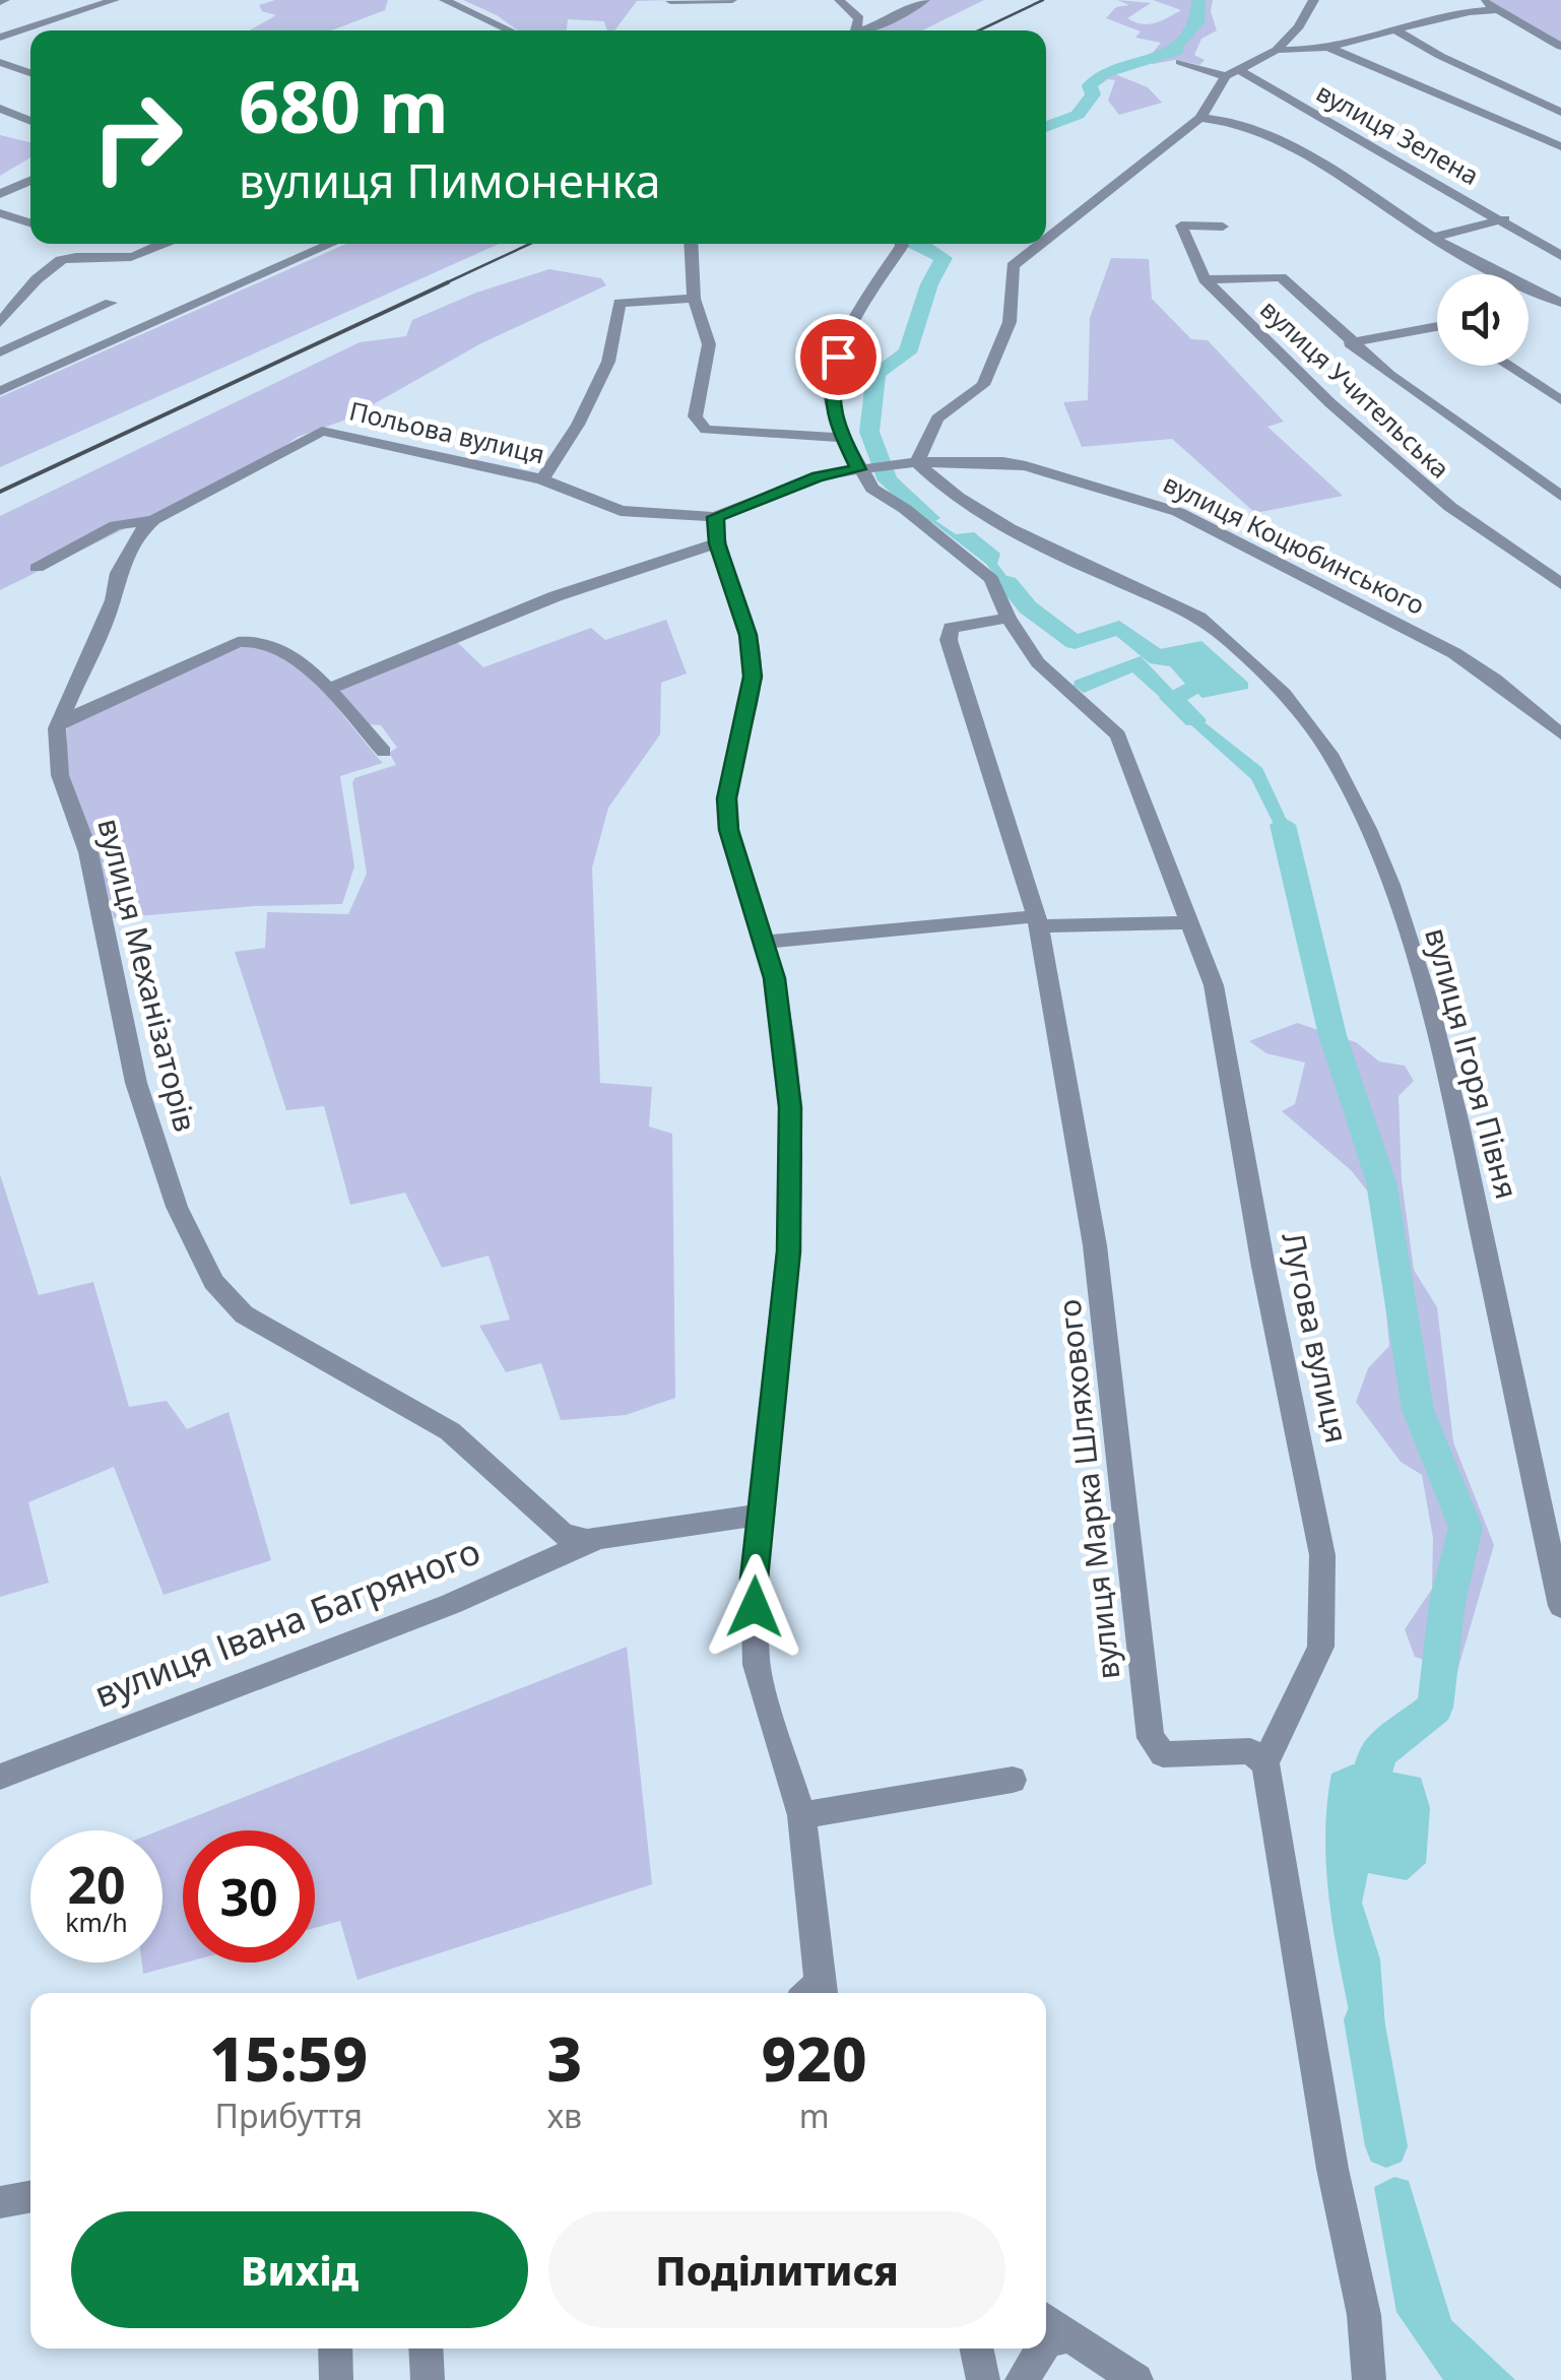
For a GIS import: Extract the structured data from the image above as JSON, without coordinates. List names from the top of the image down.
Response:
{
  "streets": {
    "street": [
      "вулиця Зелена",
      "вулиця Учительська",
      "Польова вулиця",
      "вулиця Коцюбинського",
      "вулиця Механізаторів",
      "вулиця Ігоря Півня",
      "Лугова вулиця",
      "вулиця Марка Шляхового",
      "вулиця Івана Багряного"
    ]
  },
  "crossings": [
    ["Польова вулиця", "вулиця Коцюбинського"],
    ["Польова вулиця", "вулиця Механізаторів"],
    ["вулиця Коцюбинського", "вулиця Ігоря Півня"],
    ["вулиця Механізаторів", "вулиця Івана Багряного"],
    ["Лугова вулиця", "вулиця Марка Шляхового"]
  ],
  "page": {
    "turn": ["680 m", "вулиця Пимоненка"],
    "speed": "20 km/h",
    "limit": "30",
    "eta": [
      "15:59",
      "Прибуття",
      "3",
      "хв",
      "920",
      "m"
    ],
    "buttons": ["Вихід", "Поділитися"]
  }
}
